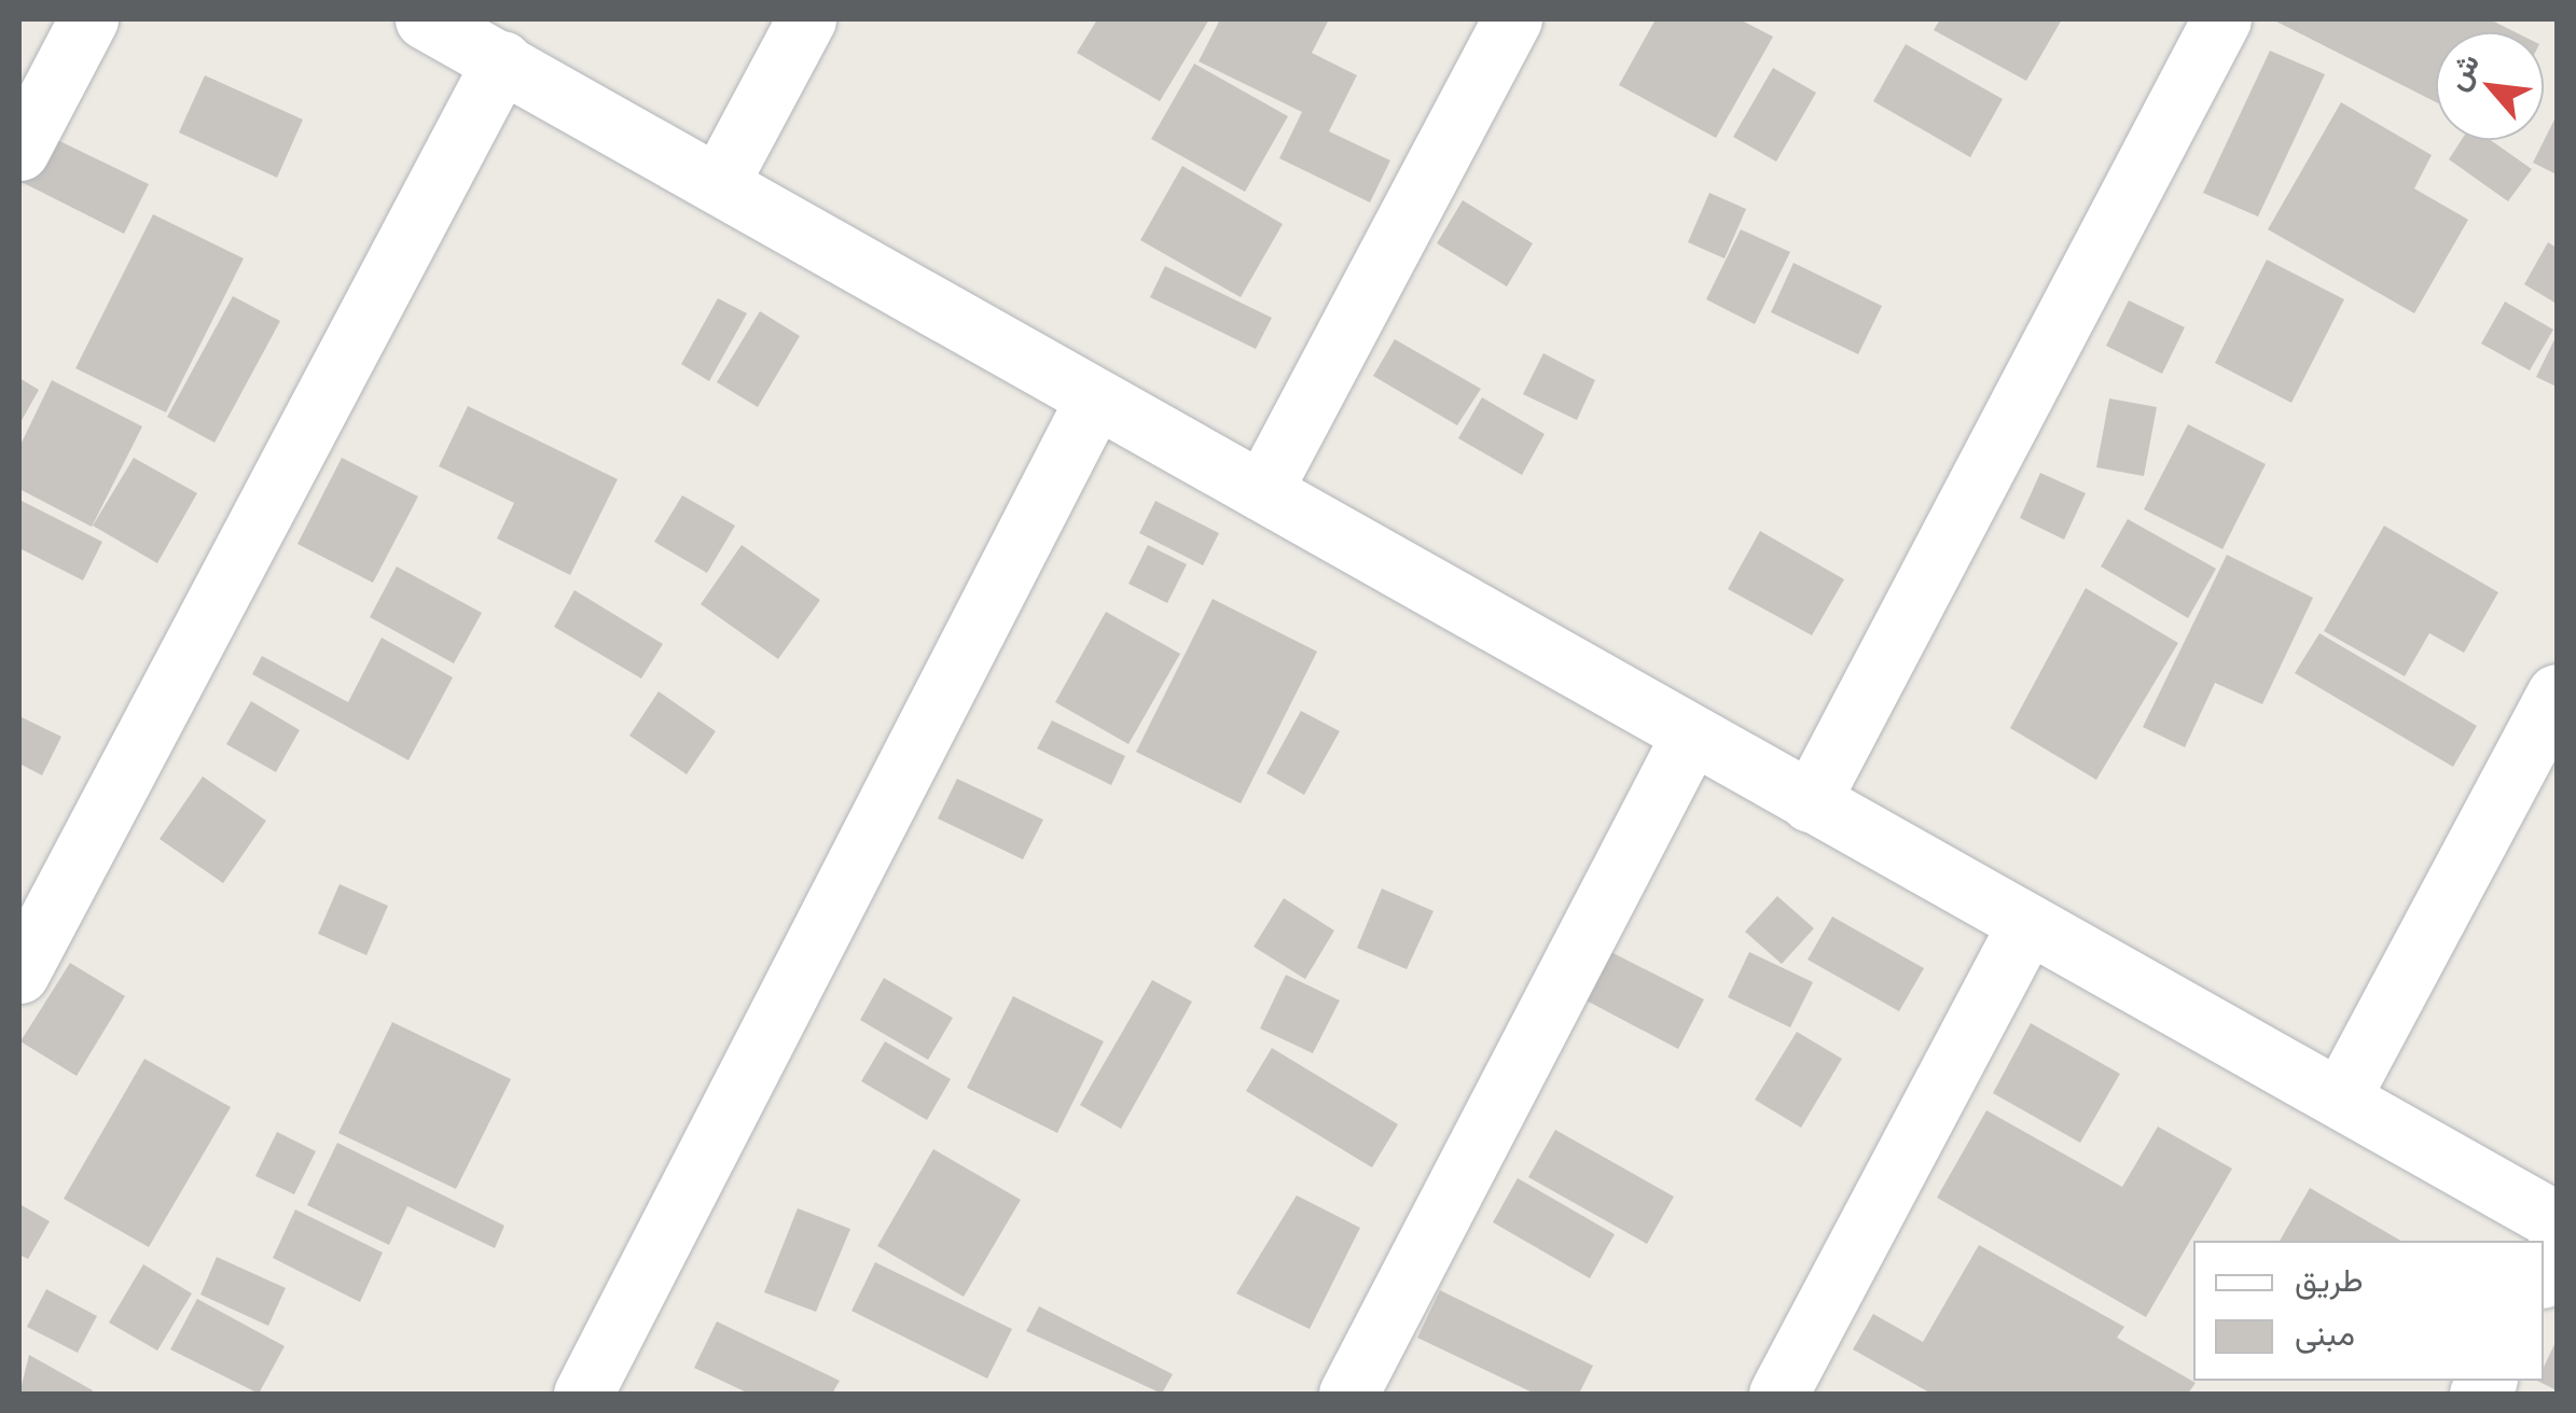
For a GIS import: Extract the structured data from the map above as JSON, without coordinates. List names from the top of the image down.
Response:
{
  "legend": ["طريق", "مبنى"],
  "north": "top left"
}
